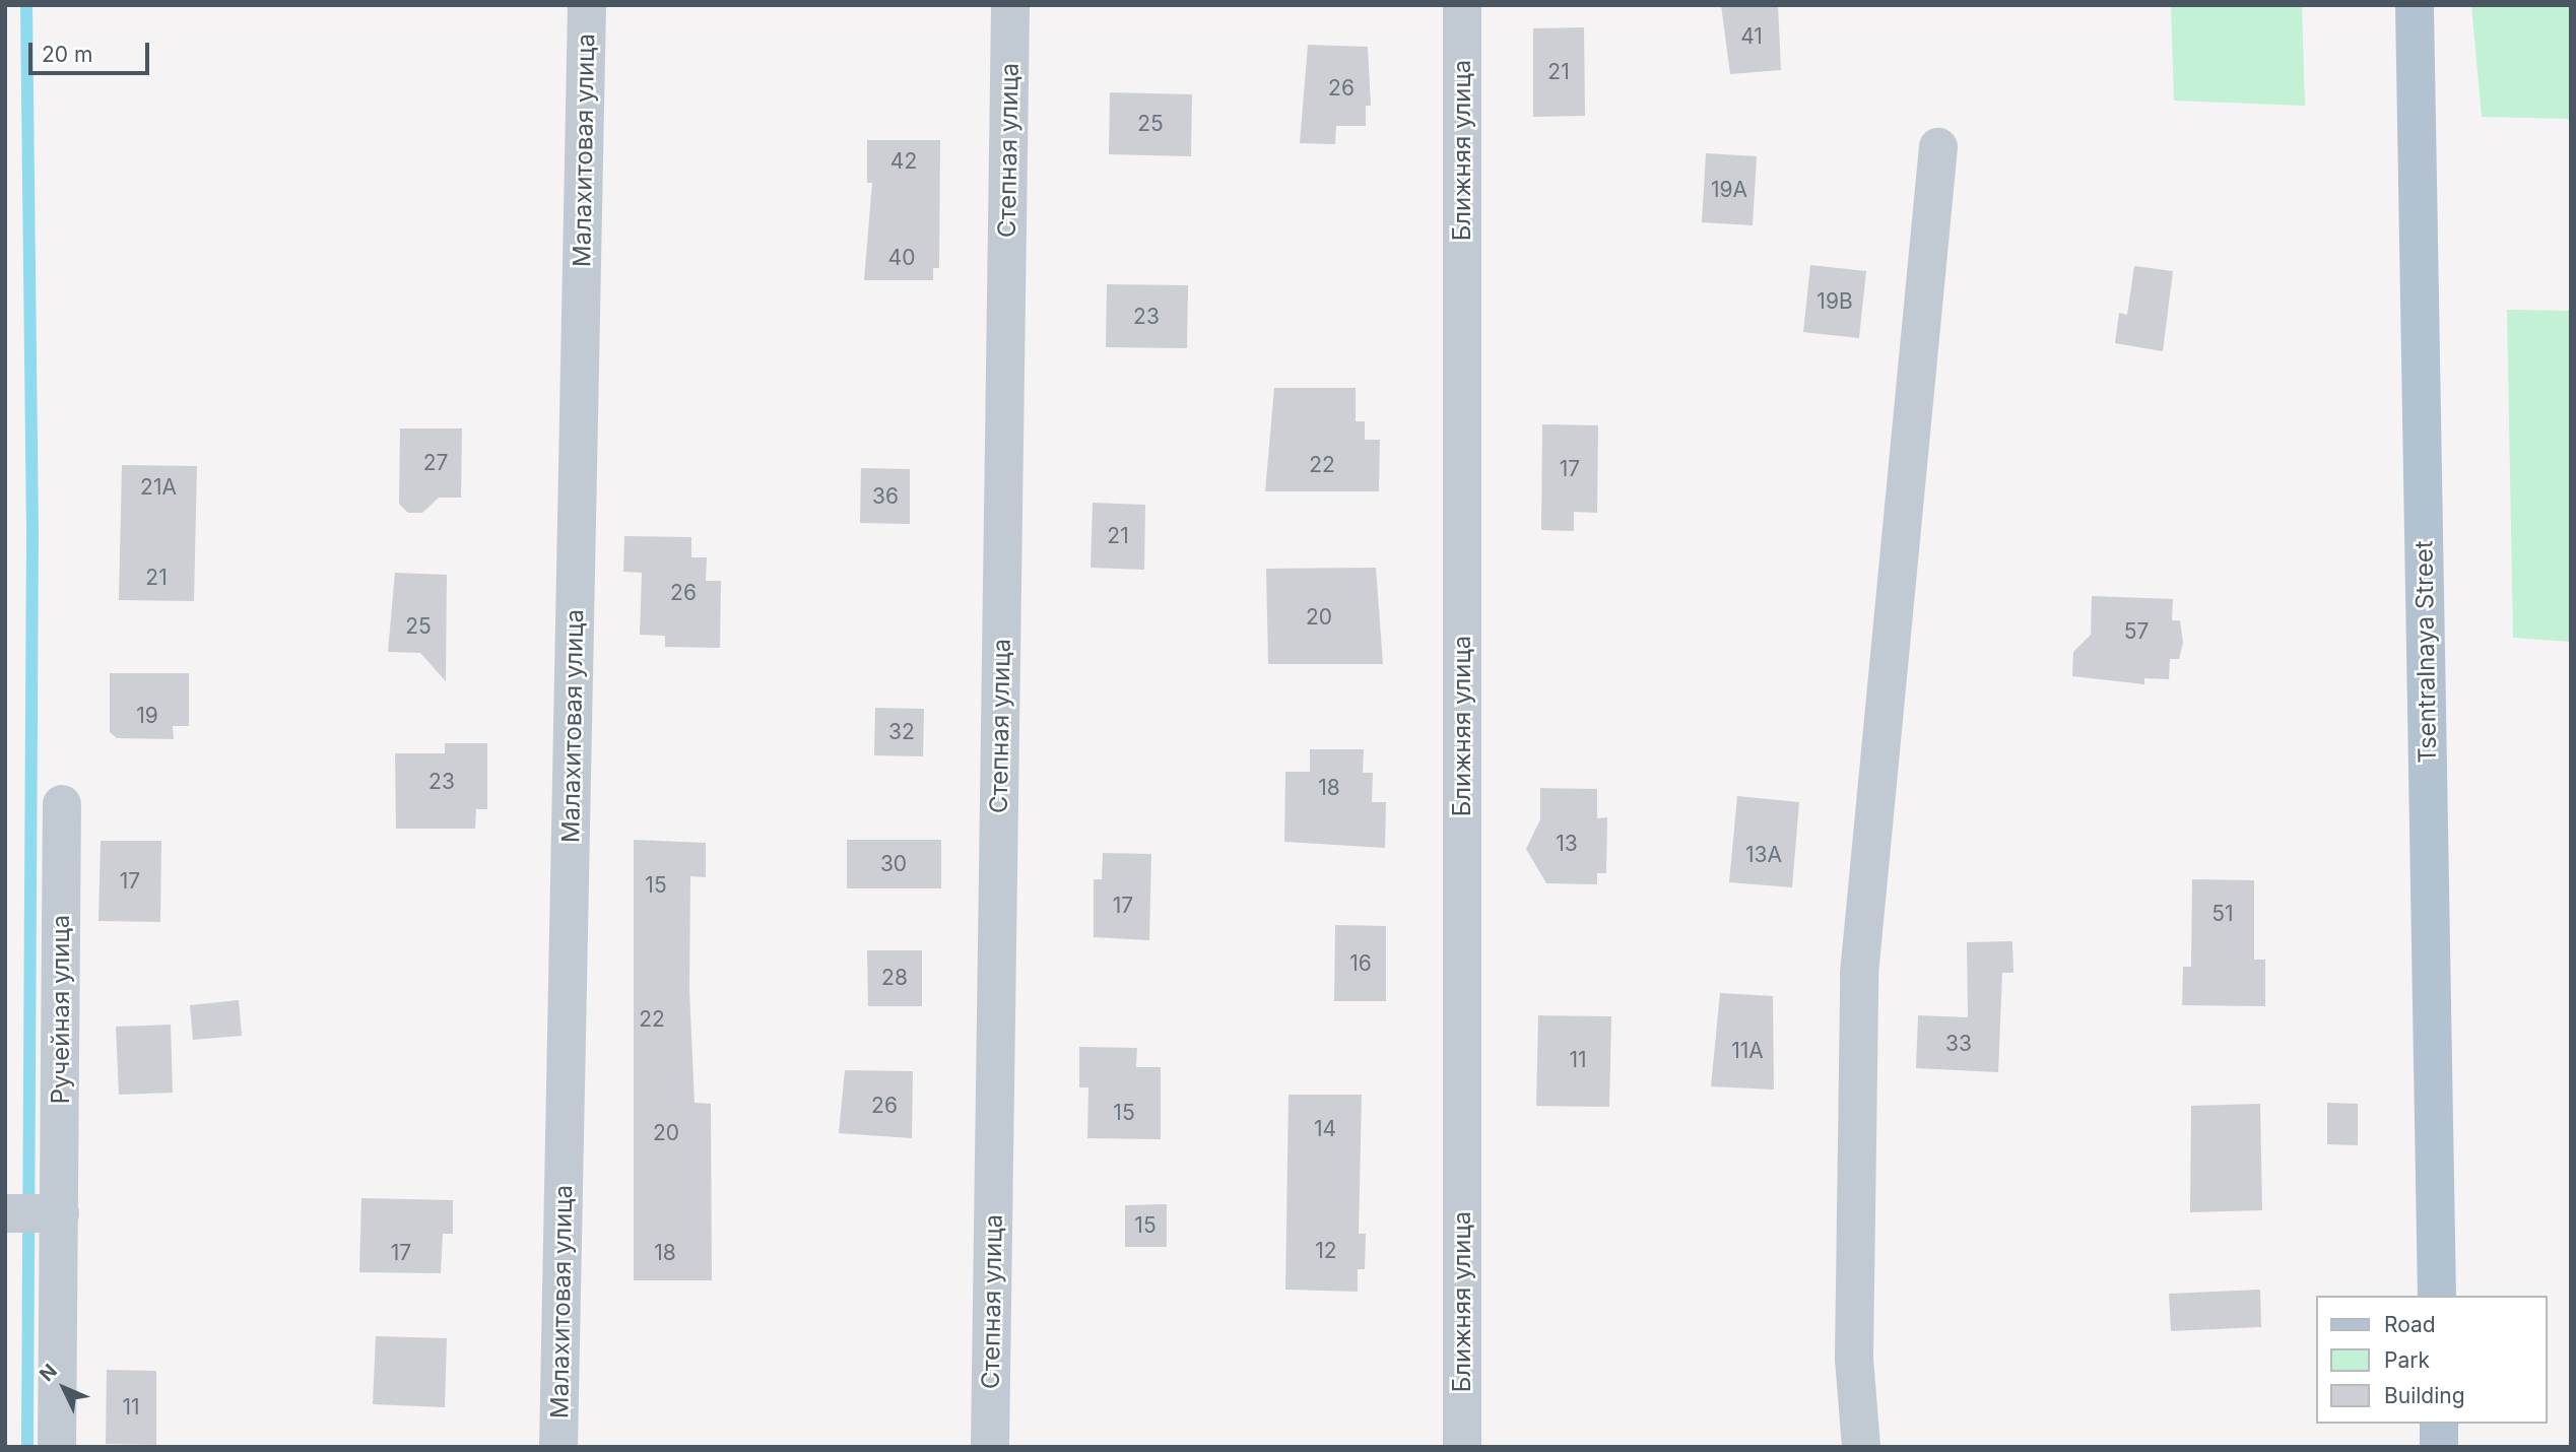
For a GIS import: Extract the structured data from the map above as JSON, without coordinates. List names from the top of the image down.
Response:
{
  "streets": {
    "main road": ["Tsentralnaya Street"],
    "street": [
      "Малахитовая улица",
      "Степная улица",
      "Ближняя улица",
      "Ручейная улица"
    ]
  },
  "house_numbers": [
    "41",
    "21",
    "26",
    "25",
    "42",
    "19А",
    "40",
    "19В",
    "23",
    "27",
    "22",
    "17",
    "21А",
    "36",
    "21",
    "21",
    "26",
    "20",
    "25",
    "57",
    "19",
    "32",
    "23",
    "18",
    "13",
    "13А",
    "30",
    "17",
    "15",
    "17",
    "51",
    "16",
    "28",
    "22",
    "33",
    "11А",
    "11",
    "26",
    "15",
    "14",
    "20",
    "15",
    "12",
    "17",
    "18",
    "11"
  ],
  "legend": ["Road", "Park", "Building"],
  "scale_bar": "20 m",
  "north": "top left"
}
